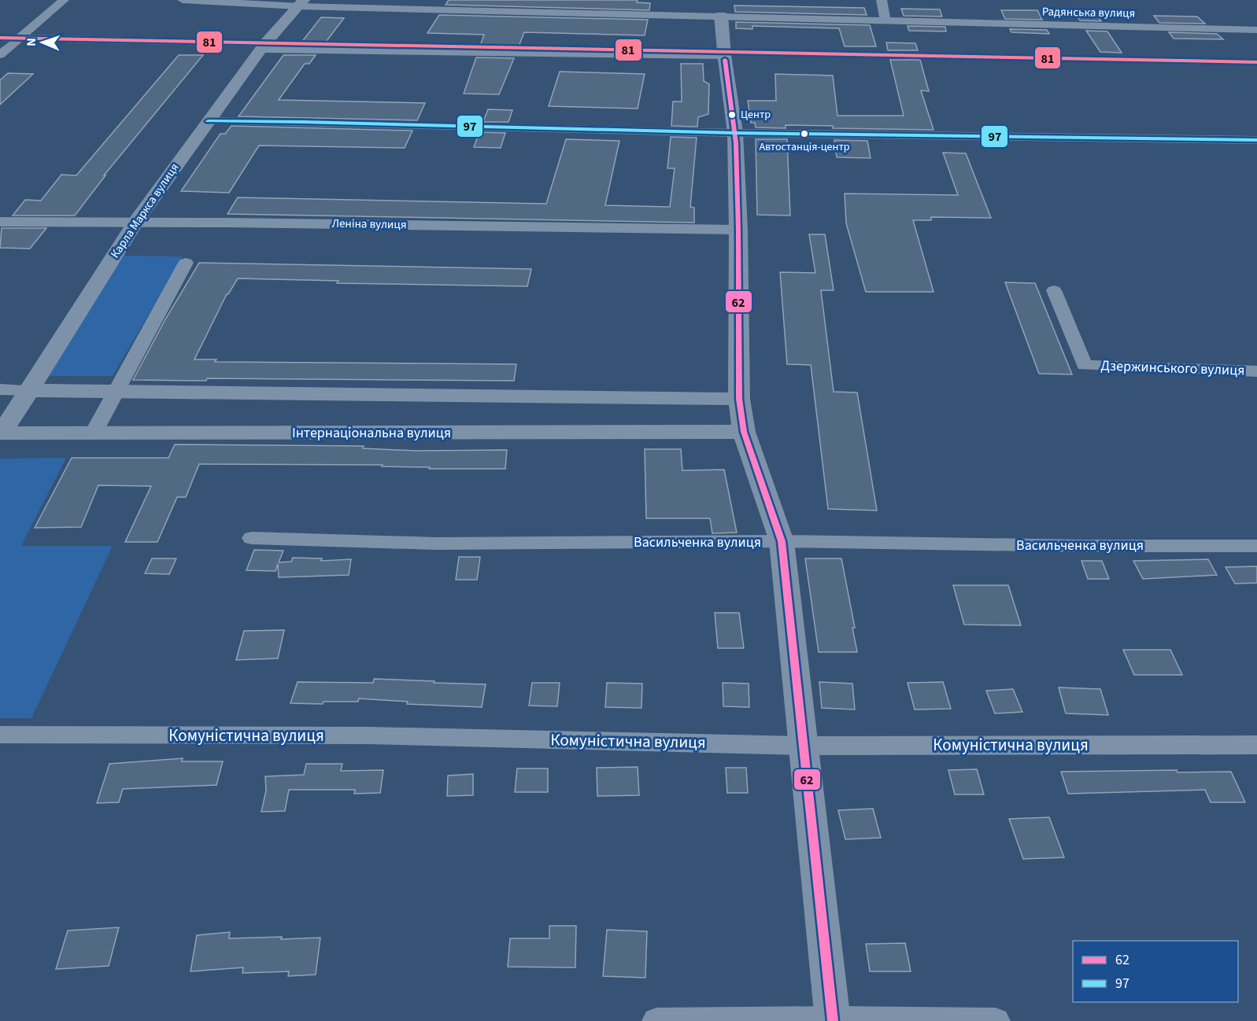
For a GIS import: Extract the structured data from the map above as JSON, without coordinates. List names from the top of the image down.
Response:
{
  "streets": {
    "street": [
      "Радянська вулиця",
      "Карла Маркса вулиця",
      "Леніна вулиця",
      "Дзержинського вулиця",
      "Інтернаціональна вулиця",
      "Васильченка вулиця",
      "Комуністична вулиця"
    ]
  },
  "crossings": [
    ["Радянська вулиця", "Карла Маркса вулиця"],
    ["Карла Маркса вулиця", "Леніна вулиця"],
    ["Карла Маркса вулиця", "Інтернаціональна вулиця"]
  ],
  "places": ["Центр", "Автостанція-центр"],
  "lines": ["transit line 81", "transit line 62", "transit line 97"],
  "legend": ["62", "97"],
  "north": "left"
}
